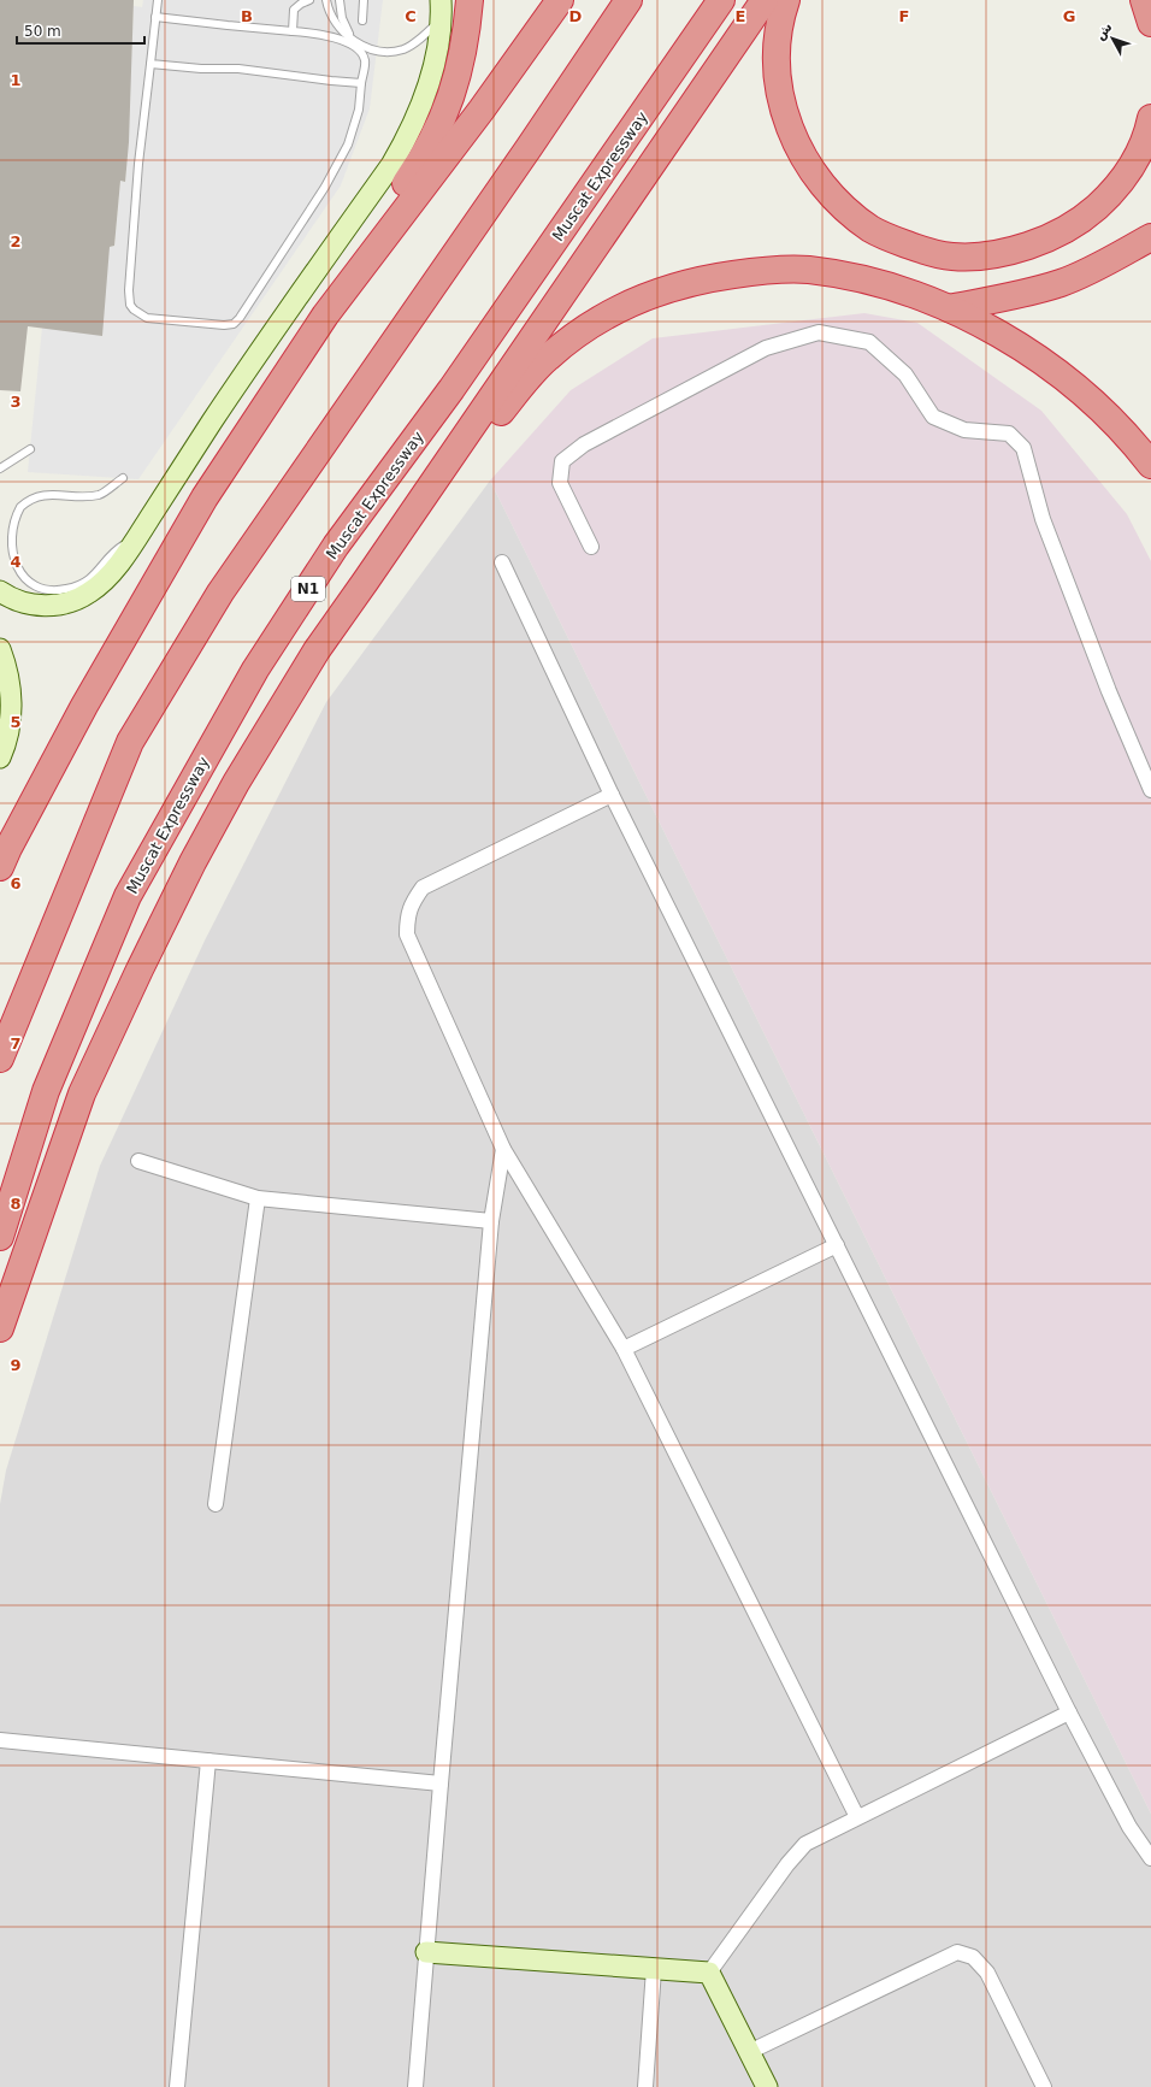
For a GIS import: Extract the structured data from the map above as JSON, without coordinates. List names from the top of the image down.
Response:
{
  "streets": {
    "highway": ["Muscat Expressway", "N1"]
  },
  "scale_bar": "50 m",
  "north": "top left",
  "grid": {
    "columns": [
      "B",
      "C",
      "D",
      "E",
      "F",
      "G"
    ],
    "rows": [
      "1",
      "2",
      "3",
      "4",
      "5",
      "6",
      "7",
      "8",
      "9"
    ]
  }
}
